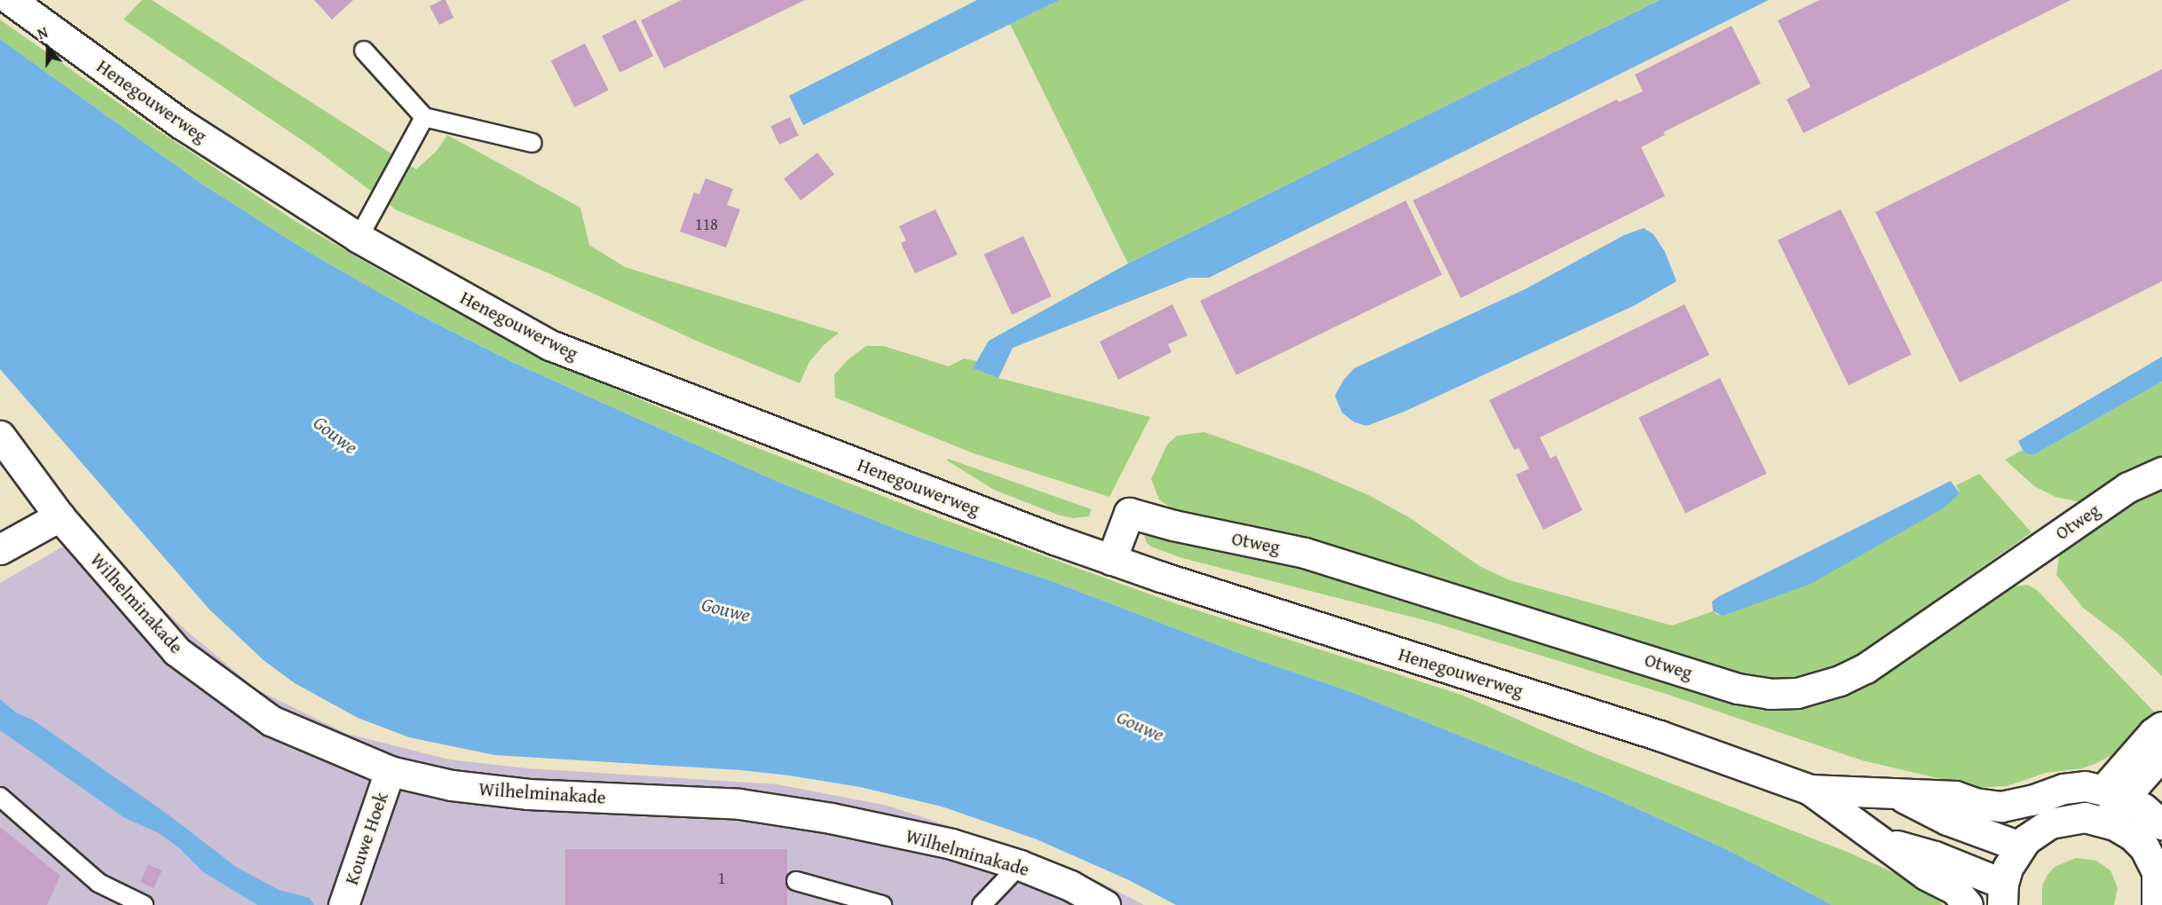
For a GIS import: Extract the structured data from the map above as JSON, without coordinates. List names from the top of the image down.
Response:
{
  "streets": {
    "main road": [
      "Henegouwerweg",
      "Otweg",
      "Wilhelminakade",
      "Kouwe Hoek"
    ]
  },
  "crossings": [
    ["Henegouwerweg", "Otweg"],
    ["Wilhelminakade", "Kouwe Hoek"]
  ],
  "water": ["Gouwe"],
  "house_numbers": ["118", "1"],
  "north": "top"
}
